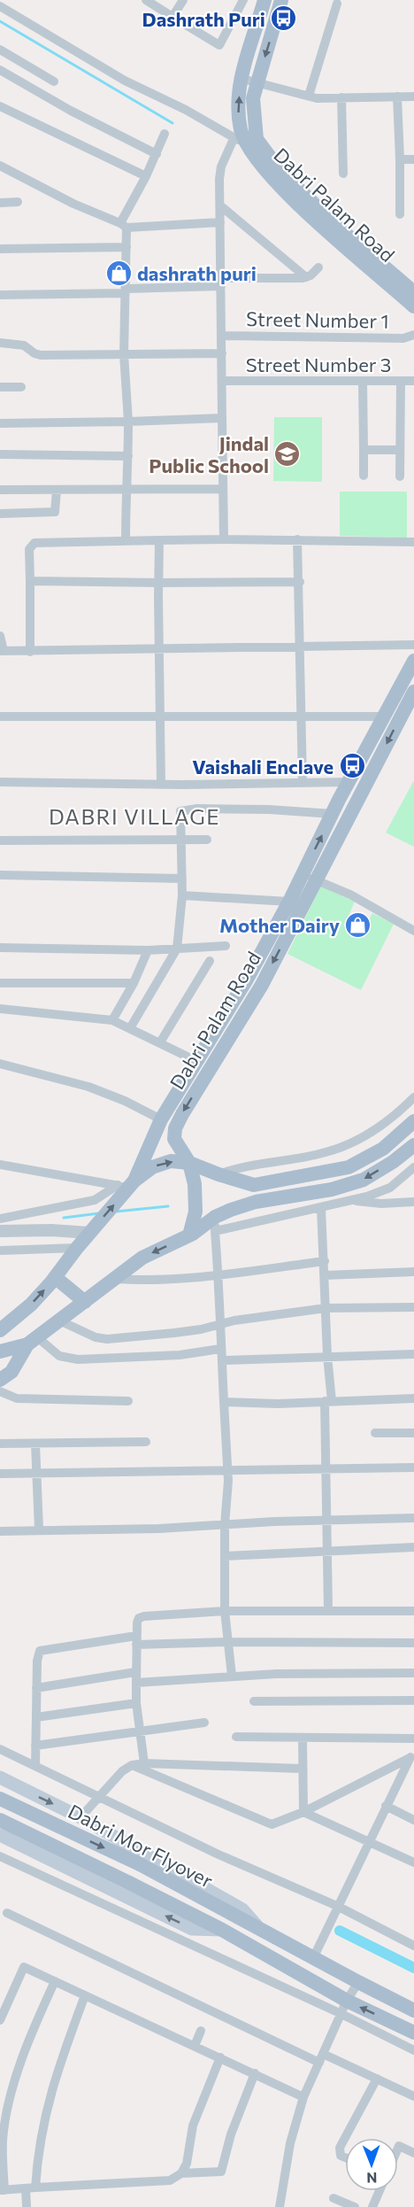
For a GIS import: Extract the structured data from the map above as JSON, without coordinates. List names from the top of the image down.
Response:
{
  "streets": {
    "main road": ["Dabri Palam Road", "Dabri Mor Flyover"],
    "street": ["Street Number 1", "Street Number 3"]
  },
  "districts": ["DABRI VILLAGE"],
  "places": {
    "bus stop": ["Dashrath Puri", "Vaishali Enclave"],
    "shop": ["dashrath puri", "Mother Dairy"],
    "school or university": ["Jindal Public School"]
  },
  "north": "bottom"
}
